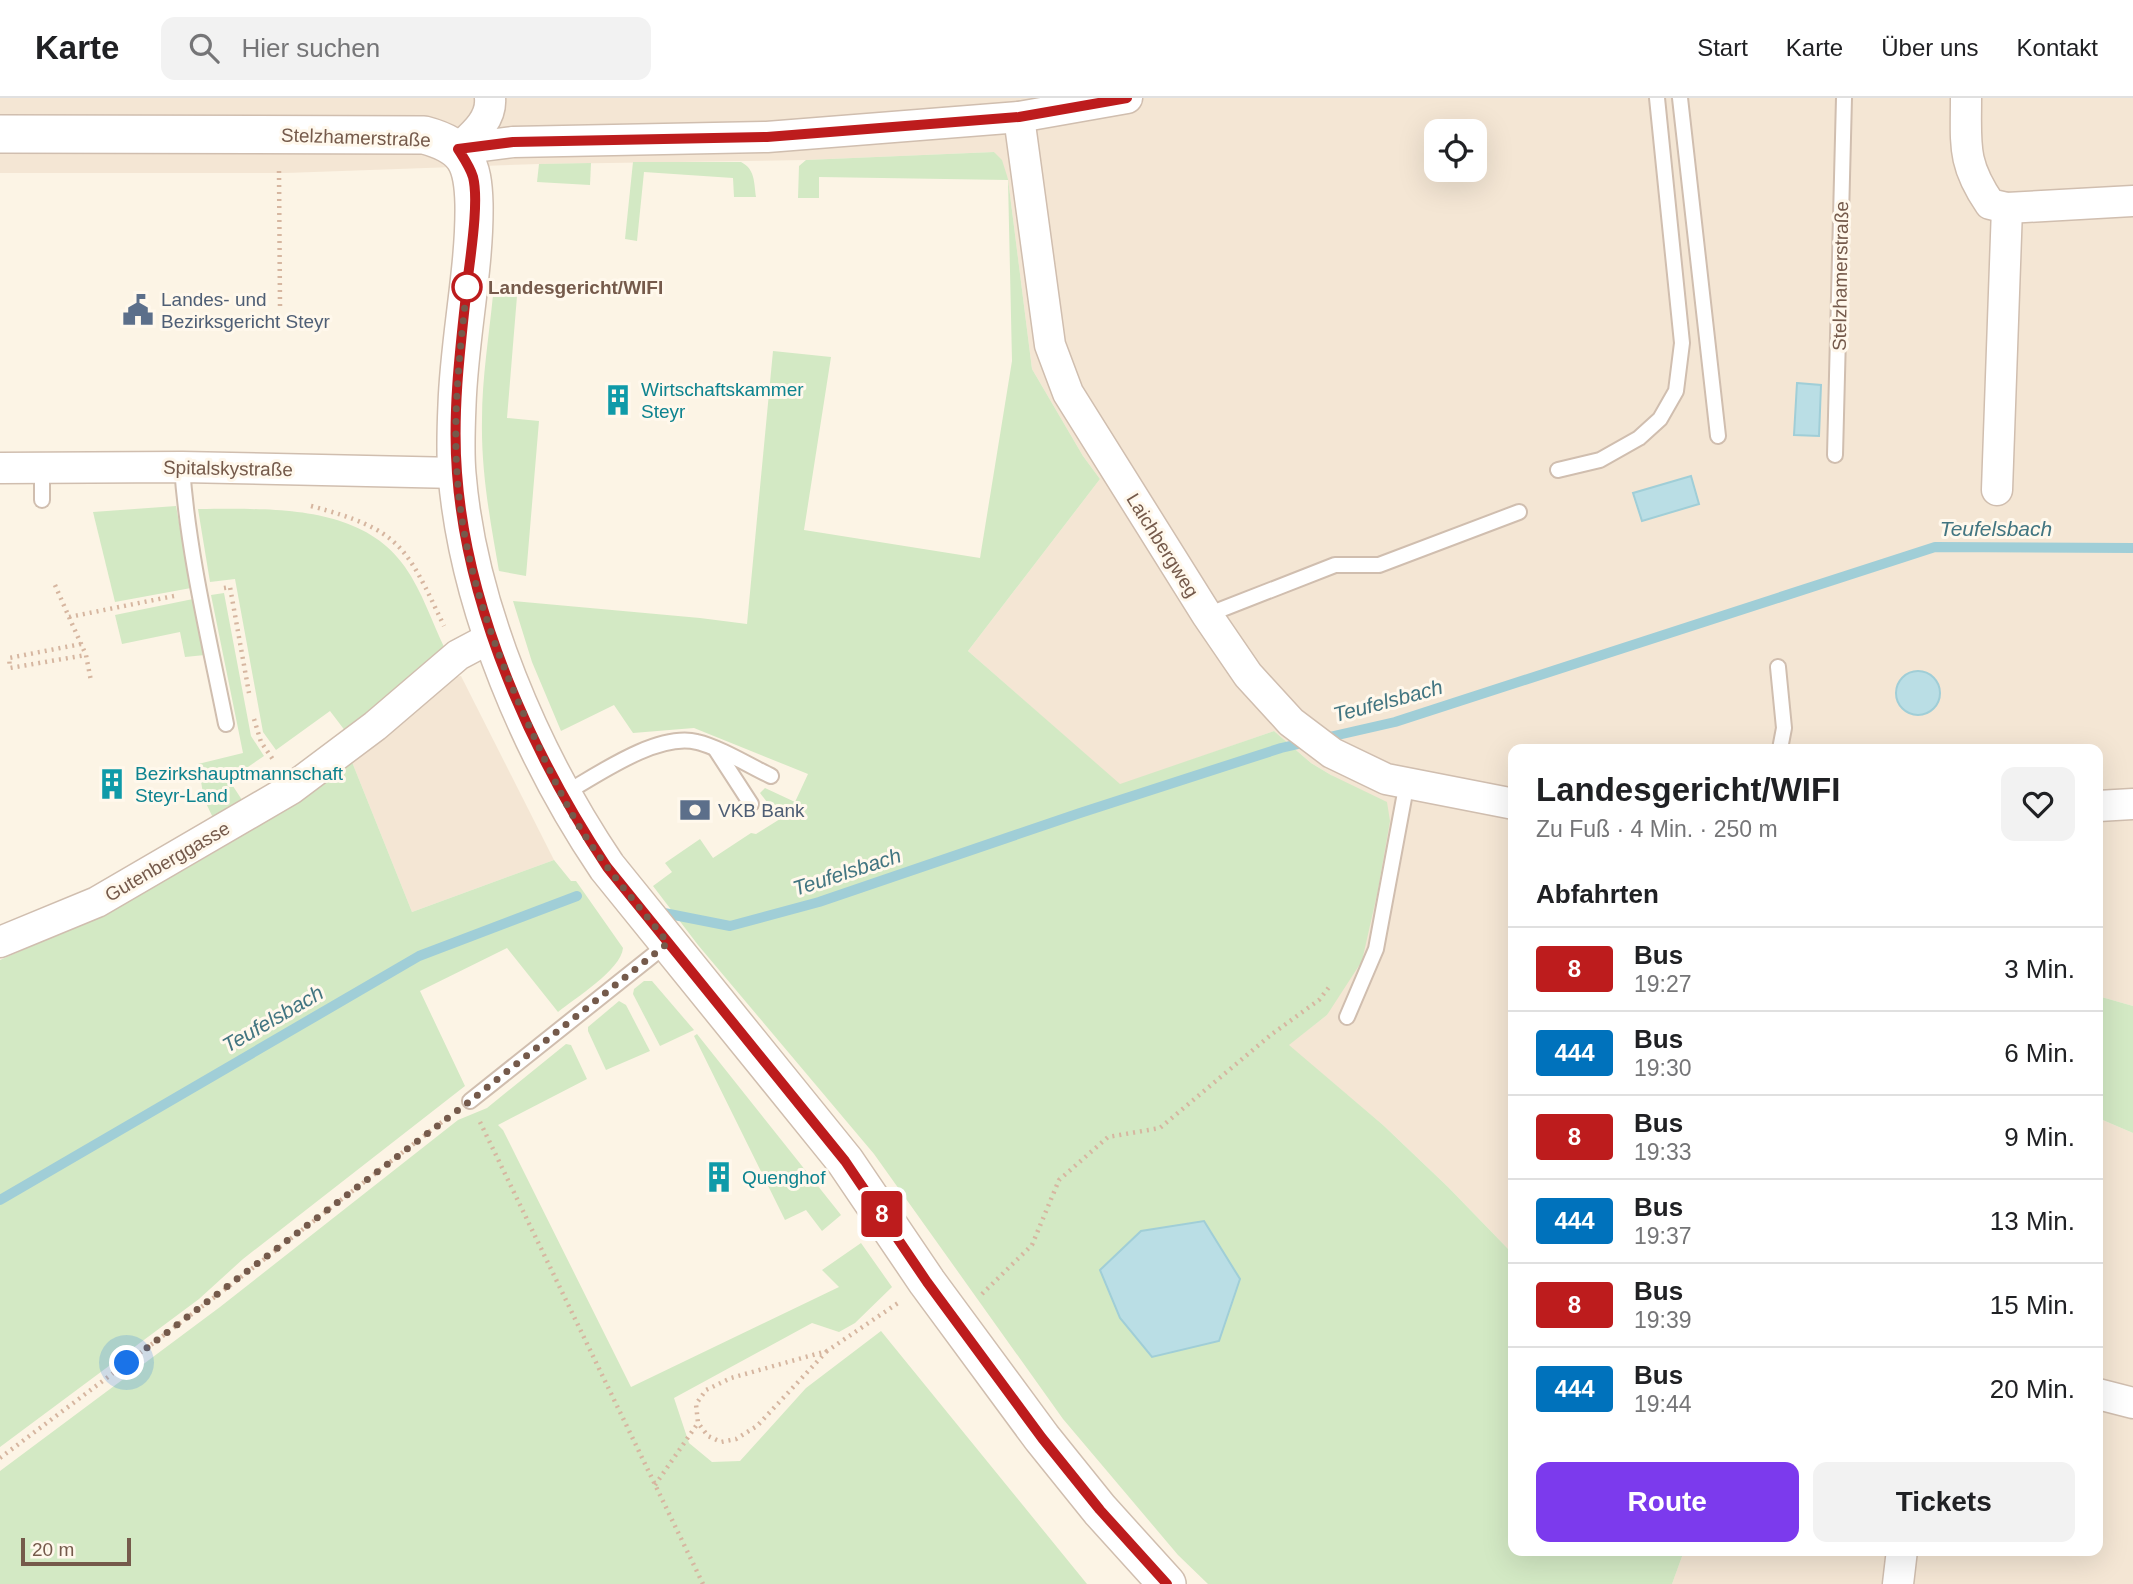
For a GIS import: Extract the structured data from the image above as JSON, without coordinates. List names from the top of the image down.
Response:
{
  "streets": {
    "street": [
      "Stelzhamerstraße",
      "Spitalskystraße",
      "Laichbergweg",
      "Gutenberggasse"
    ]
  },
  "crossings": [
    ["Stelzhamerstraße", "Laichbergweg"]
  ],
  "water": ["Teufelsbach"],
  "places": {
    "other": ["Landesgericht/WIFI"],
    "public building": ["Landes- und Bezirksgericht Steyr"],
    "building": ["Wirtschaftskammer Steyr", "Bezirkshauptmannschaft Steyr-Land", "Quenghof"],
    "bank": ["VKB Bank"]
  },
  "lines": ["bus line 8"],
  "scale_bar": "20 m",
  "page": {
    "header": "Karte",
    "search": "Hier suchen",
    "nav": [
      "Start",
      "Karte",
      "Über uns",
      "Kontakt"
    ],
    "on_map": "8",
    "heading": [
      ["Landesgericht/WIFI", "Zu Fuß · 4 Min. · 250 m"],
      "Abfahrten"
    ],
    "list": [
      {
        "mark": "8",
        "name": "Bus",
        "note": "19:27",
        "value": "3 Min."
      },
      {
        "mark": "444",
        "name": "Bus",
        "note": "19:30",
        "value": "6 Min."
      },
      {
        "mark": "8",
        "name": "Bus",
        "note": "19:33",
        "value": "9 Min."
      },
      {
        "mark": "444",
        "name": "Bus",
        "note": "19:37",
        "value": "13 Min."
      },
      {
        "mark": "8",
        "name": "Bus",
        "note": "19:39",
        "value": "15 Min."
      },
      {
        "mark": "444",
        "name": "Bus",
        "note": "19:44",
        "value": "20 Min."
      }
    ],
    "buttons": ["Route", "Tickets"],
    "scale": "20 m"
  }
}
